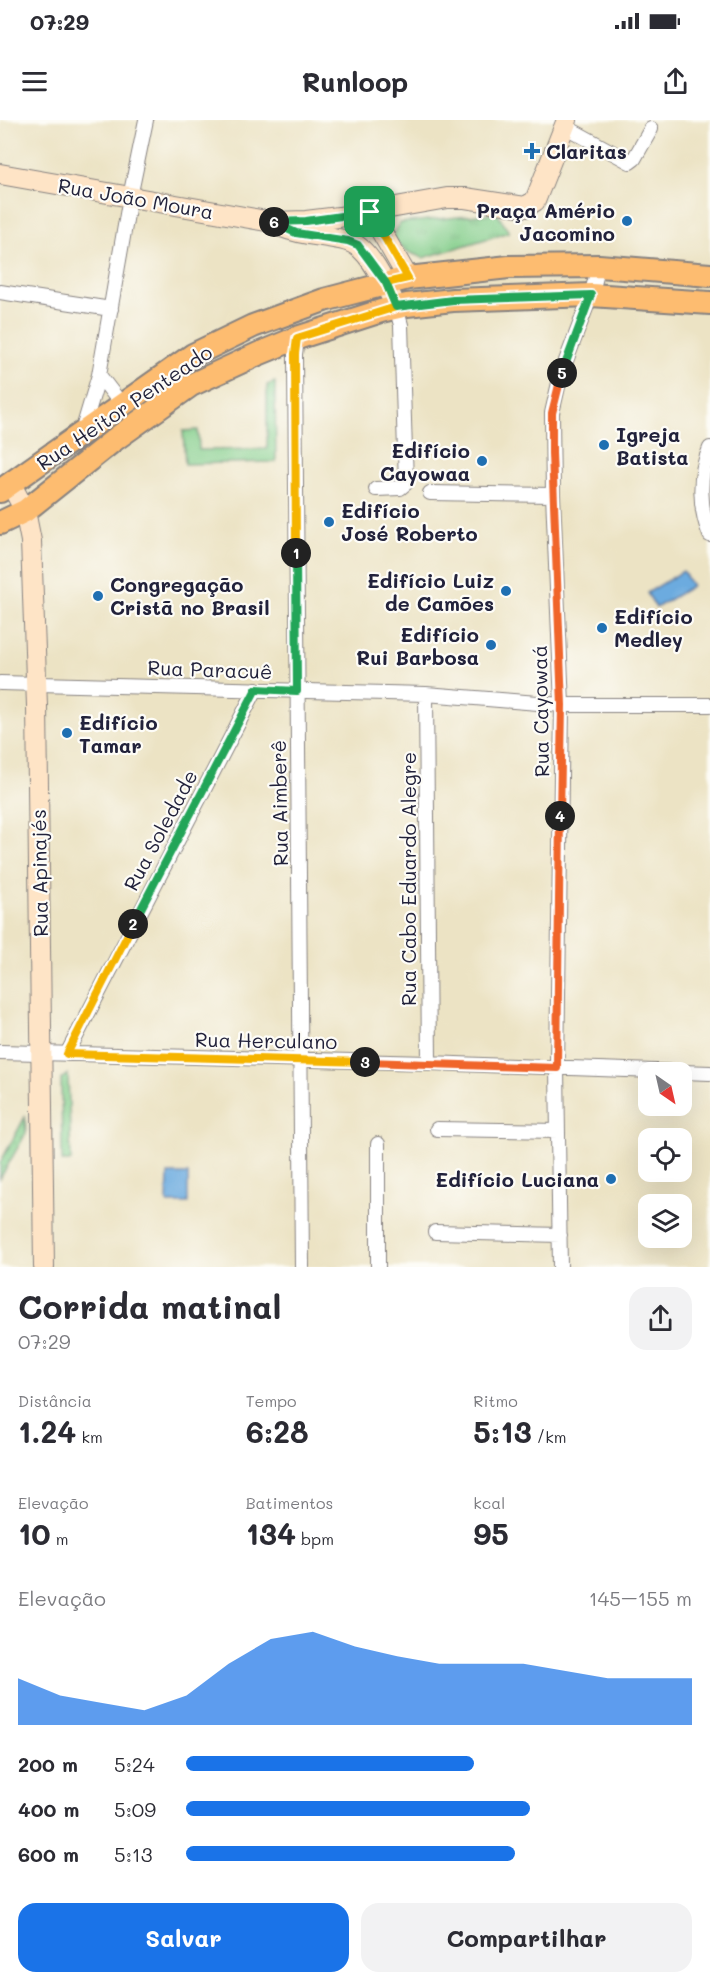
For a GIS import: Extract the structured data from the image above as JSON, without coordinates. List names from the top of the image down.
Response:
{
  "streets": {
    "main road": ["Rua Heitor Penteado"],
    "street": [
      "Rua João Moura",
      "Rua Paracuê",
      "Rua Cayowaá",
      "Rua Aimberê",
      "Rua Soledade",
      "Rua Apinajés",
      "Rua Cabo Eduardo Alegre",
      "Rua Herculano"
    ]
  },
  "crossings": [
    ["Rua João Moura", "Rua Heitor Penteado"],
    ["Rua Heitor Penteado", "Rua Cayowaá"],
    ["Rua Heitor Penteado", "Rua Aimberê"],
    ["Rua Heitor Penteado", "Rua Apinajés"],
    ["Rua Paracuê", "Rua Cayowaá"],
    ["Rua Paracuê", "Rua Aimberê"],
    ["Rua Paracuê", "Rua Soledade"],
    ["Rua Paracuê", "Rua Apinajés"],
    ["Rua Paracuê", "Rua Cabo Eduardo Alegre"],
    ["Rua Cayowaá", "Rua Herculano"],
    ["Rua Aimberê", "Rua Herculano"],
    ["Rua Soledade", "Rua Herculano"],
    ["Rua Apinajés", "Rua Herculano"],
    ["Rua Cabo Eduardo Alegre", "Rua Herculano"]
  ],
  "places": {
    "health": ["Claritas"],
    "other": [
      "Praça Amério Jacomino",
      "Igreja Batista",
      "Edifício Cayowaa",
      "Edifício José Roberto",
      "Edifício Luiz de Camões",
      "Congregação Cristã no Brasil",
      "Edifício Medley",
      "Edifício Rui Barbosa",
      "Edifício Tamar",
      "Edifício Luciana"
    ]
  },
  "north": "bottom right",
  "page": {
    "status": "07:29",
    "header": "Runloop",
    "pins": [
      "6",
      "5",
      "1",
      "4",
      "2",
      "3"
    ],
    "heading": ["Corrida matinal", "07:29"],
    "stats": [
      ["Distância", "1.24 km"],
      ["Tempo", "6:28"],
      ["Ritmo", "5:13 /km"],
      ["Elevação", "10 m"],
      ["Batimentos", "134 bpm"],
      ["kcal", "95"]
    ],
    "chart": ["Elevação", "145–155 m"],
    "list": [
      {
        "name": "200 m",
        "note": "5:24"
      },
      {
        "name": "400 m",
        "note": "5:09"
      },
      {
        "name": "600 m",
        "note": "5:13"
      }
    ],
    "buttons": ["Salvar", "Compartilhar"]
  }
}
